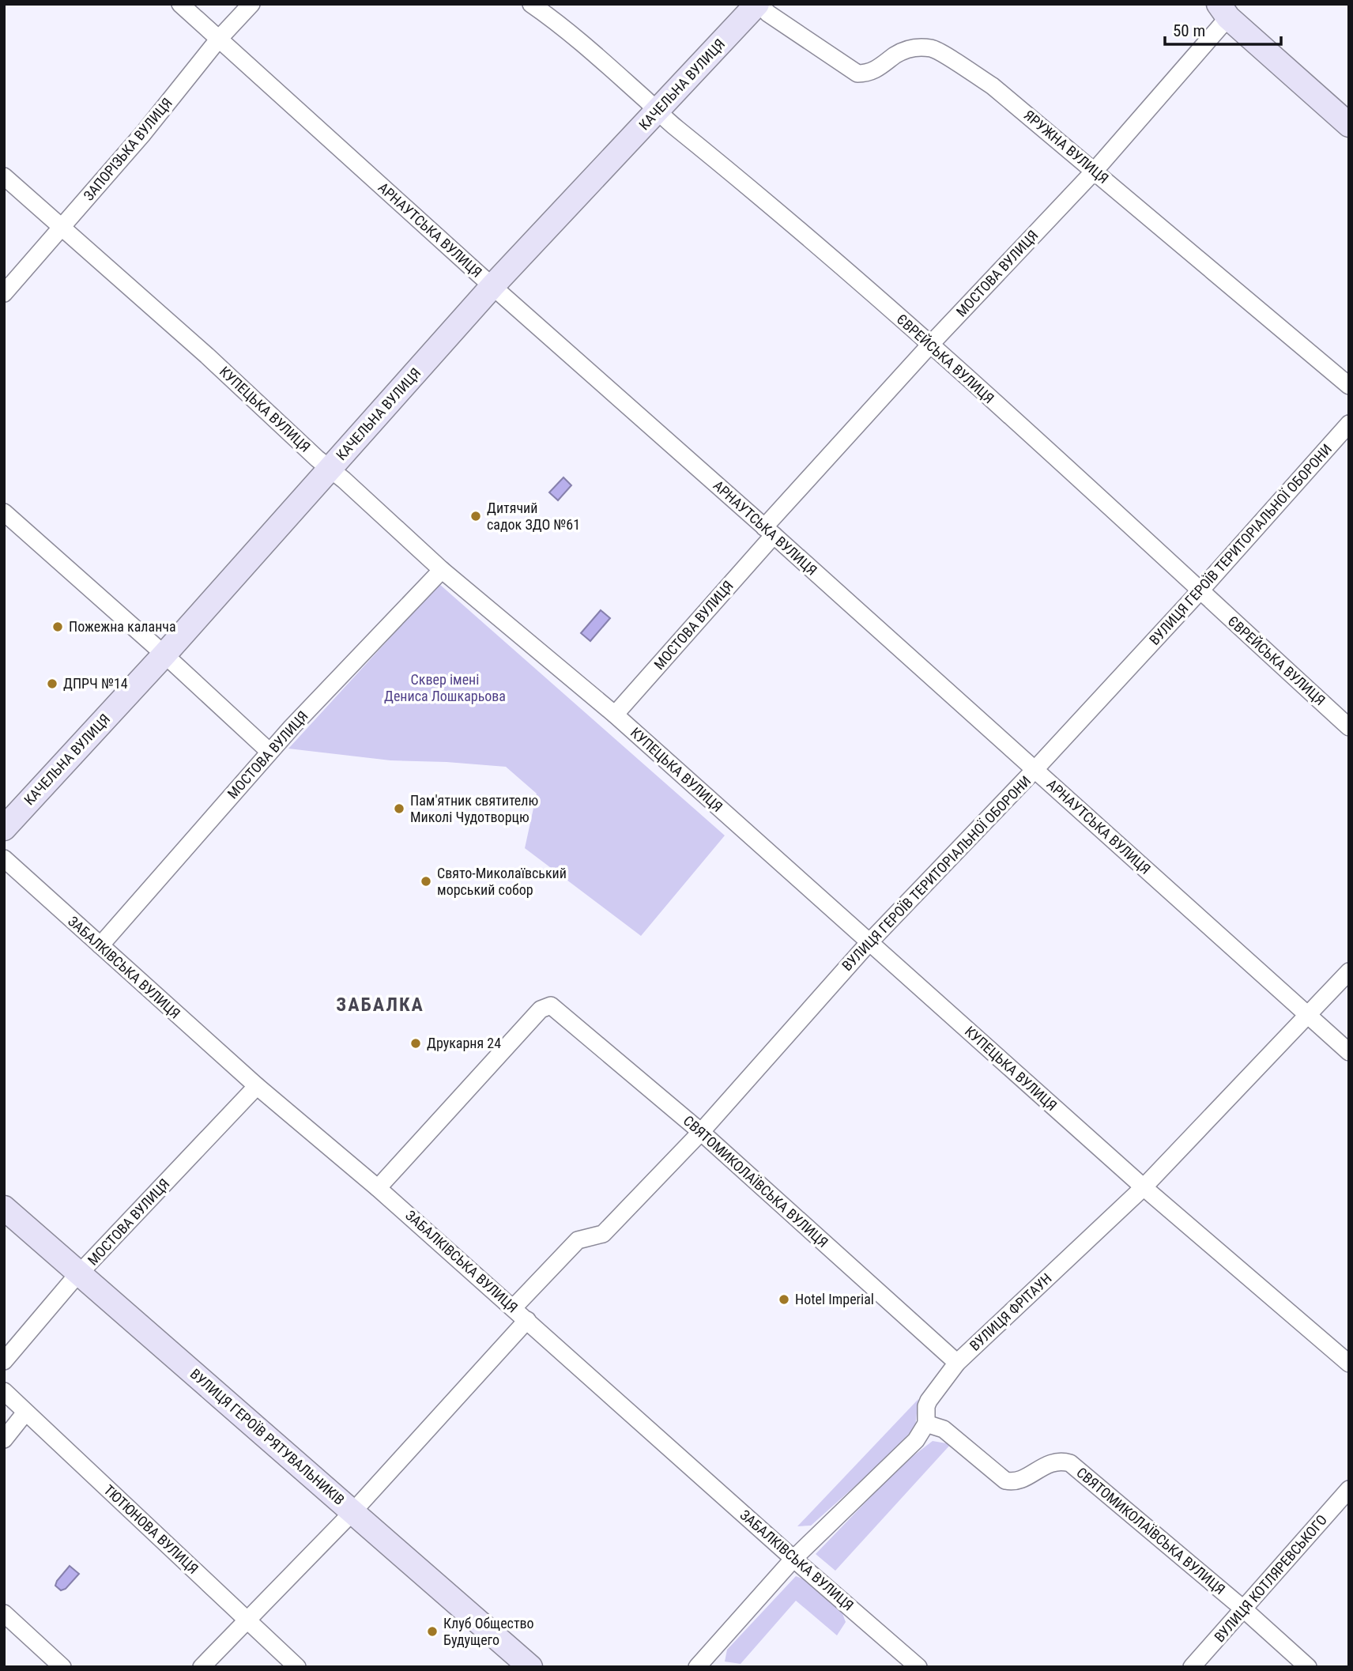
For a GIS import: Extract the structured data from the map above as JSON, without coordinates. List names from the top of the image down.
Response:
{
  "streets": {
    "street": [
      "КАЧЕЛЬНА ВУЛИЦЯ",
      "ЯРУЖНА ВУЛИЦЯ",
      "ЗАПОРІЗЬКА ВУЛИЦЯ",
      "АРНАУТСЬКА ВУЛИЦЯ",
      "МОСТОВА ВУЛИЦЯ",
      "ЄВРЕЙСЬКА ВУЛИЦЯ",
      "КУПЕЦЬКА ВУЛИЦЯ",
      "ВУЛИЦЯ ГЕРОЇВ ТЕРИТОРІАЛЬНОЇ ОБОРОНИ",
      "ЗАБАЛКІВСЬКА ВУЛИЦЯ",
      "СВЯТОМИКОЛАЇВСЬКА ВУЛИЦЯ",
      "ВУЛИЦЯ ФРІТАУН",
      "ВУЛИЦЯ ГЕРОЇВ РЯТУВАЛЬНИКІВ",
      "ТЮТЮНОВА ВУЛИЦЯ",
      "ВУЛИЦЯ КОТЛЯРЕВСЬКОГО"
    ]
  },
  "crossings": [
    ["КАЧЕЛЬНА ВУЛИЦЯ", "ЯРУЖНА ВУЛИЦЯ"],
    ["КАЧЕЛЬНА ВУЛИЦЯ", "АРНАУТСЬКА ВУЛИЦЯ"],
    ["КАЧЕЛЬНА ВУЛИЦЯ", "ЄВРЕЙСЬКА ВУЛИЦЯ"],
    ["КАЧЕЛЬНА ВУЛИЦЯ", "КУПЕЦЬКА ВУЛИЦЯ"],
    ["ЯРУЖНА ВУЛИЦЯ", "МОСТОВА ВУЛИЦЯ"],
    ["ЗАПОРІЗЬКА ВУЛИЦЯ", "АРНАУТСЬКА ВУЛИЦЯ"],
    ["ЗАПОРІЗЬКА ВУЛИЦЯ", "КУПЕЦЬКА ВУЛИЦЯ"],
    ["АРНАУТСЬКА ВУЛИЦЯ", "МОСТОВА ВУЛИЦЯ"],
    ["АРНАУТСЬКА ВУЛИЦЯ", "ВУЛИЦЯ ГЕРОЇВ ТЕРИТОРІАЛЬНОЇ ОБОРОНИ"],
    ["АРНАУТСЬКА ВУЛИЦЯ", "ВУЛИЦЯ ФРІТАУН"],
    ["МОСТОВА ВУЛИЦЯ", "ЄВРЕЙСЬКА ВУЛИЦЯ"],
    ["МОСТОВА ВУЛИЦЯ", "КУПЕЦЬКА ВУЛИЦЯ"],
    ["МОСТОВА ВУЛИЦЯ", "ЗАБАЛКІВСЬКА ВУЛИЦЯ"],
    ["МОСТОВА ВУЛИЦЯ", "ВУЛИЦЯ ГЕРОЇВ РЯТУВАЛЬНИКІВ"],
    ["ЄВРЕЙСЬКА ВУЛИЦЯ", "ВУЛИЦЯ ГЕРОЇВ ТЕРИТОРІАЛЬНОЇ ОБОРОНИ"],
    ["КУПЕЦЬКА ВУЛИЦЯ", "ВУЛИЦЯ ГЕРОЇВ ТЕРИТОРІАЛЬНОЇ ОБОРОНИ"],
    ["КУПЕЦЬКА ВУЛИЦЯ", "ВУЛИЦЯ ФРІТАУН"],
    ["ВУЛИЦЯ ГЕРОЇВ ТЕРИТОРІАЛЬНОЇ ОБОРОНИ", "ЗАБАЛКІВСЬКА ВУЛИЦЯ"],
    ["ВУЛИЦЯ ГЕРОЇВ ТЕРИТОРІАЛЬНОЇ ОБОРОНИ", "СВЯТОМИКОЛАЇВСЬКА ВУЛИЦЯ"],
    ["ЗАБАЛКІВСЬКА ВУЛИЦЯ", "СВЯТОМИКОЛАЇВСЬКА ВУЛИЦЯ"],
    ["ЗАБАЛКІВСЬКА ВУЛИЦЯ", "ВУЛИЦЯ ФРІТАУН"],
    ["СВЯТОМИКОЛАЇВСЬКА ВУЛИЦЯ", "ВУЛИЦЯ ФРІТАУН"],
    ["СВЯТОМИКОЛАЇВСЬКА ВУЛИЦЯ", "ВУЛИЦЯ КОТЛЯРЕВСЬКОГО"]
  ],
  "districts": ["ЗАБАЛКА"],
  "parks": ["Сквер імені Дениса Лошкарьова"],
  "places": [
    "Дитячий садок ЗДО №61",
    "Пожежна каланча",
    "ДПРЧ №14",
    "Пам'ятник святителю Миколі Чудотворцю",
    "Свято-Миколаївський морський собор",
    "Друкарня 24",
    "Hotel Imperial",
    "Клуб Общество Будущего"
  ],
  "scale_bar": "50 m"
}
